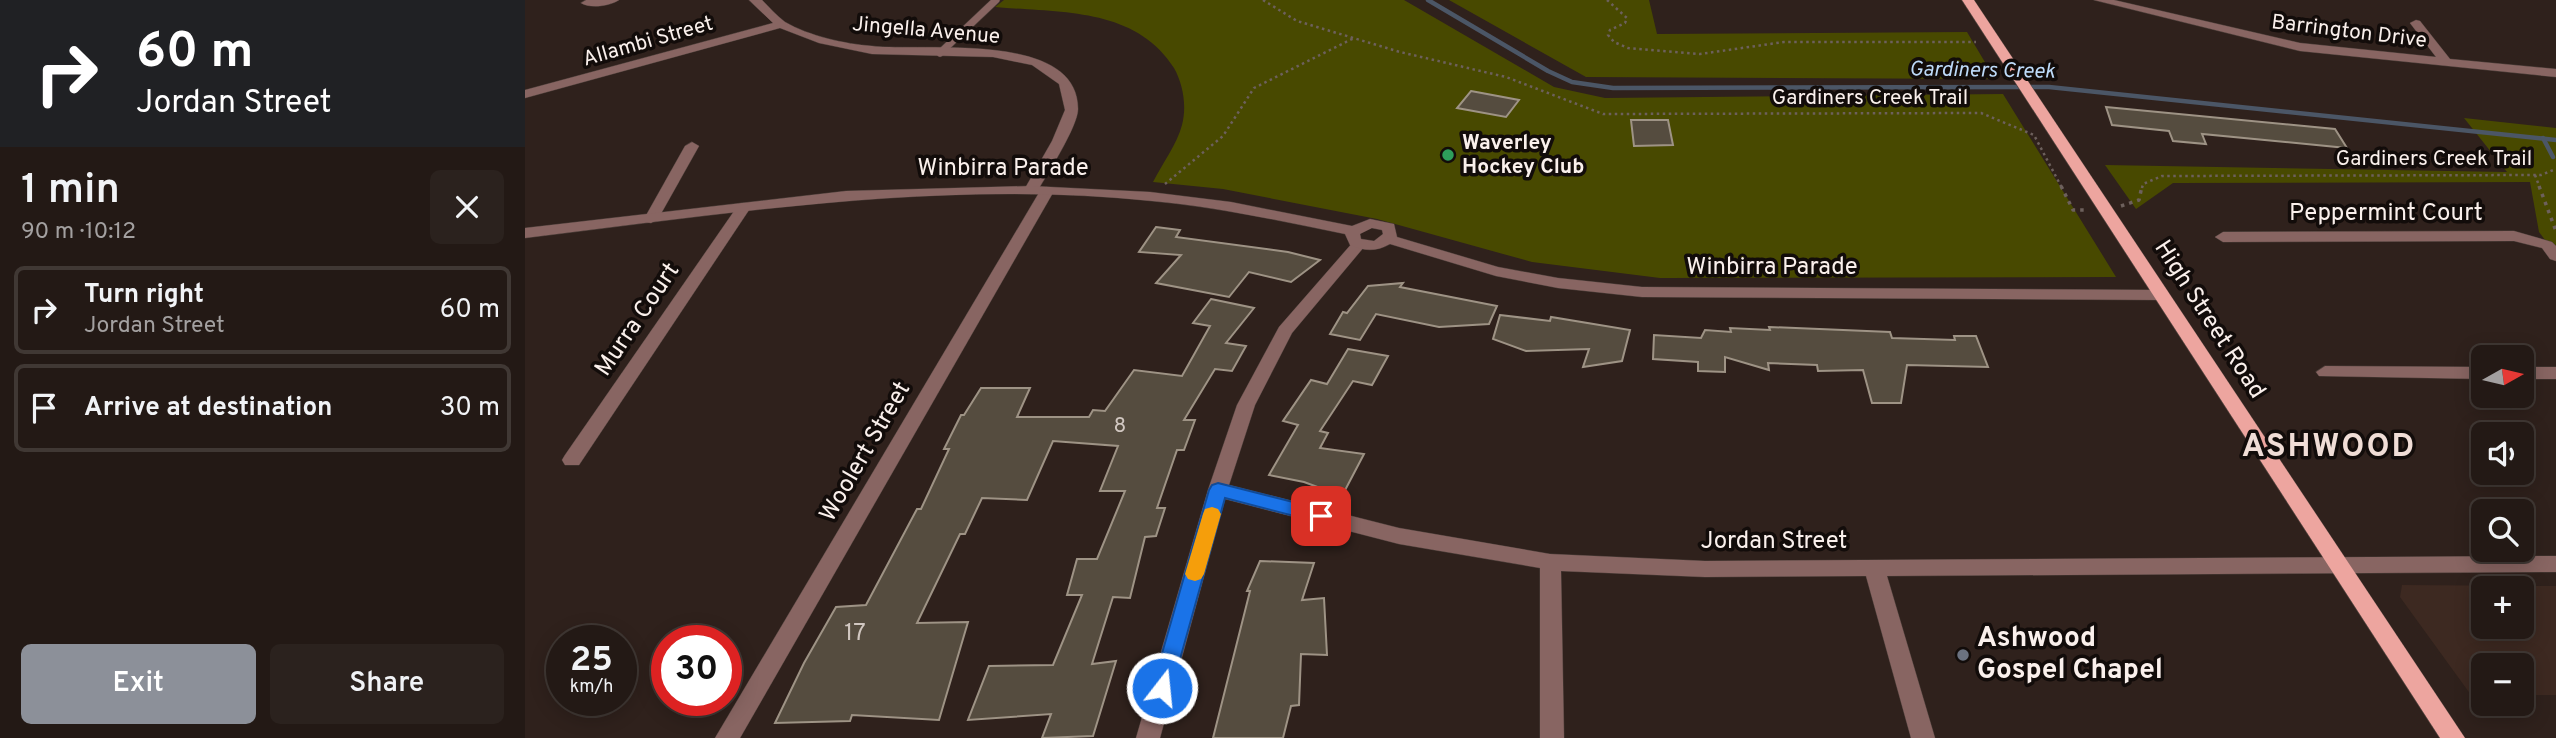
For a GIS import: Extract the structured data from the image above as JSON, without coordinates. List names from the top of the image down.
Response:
{
  "streets": {
    "main road": ["High Street Road"],
    "street": [
      "Jingella Avenue",
      "Barrington Drive",
      "Allambi Street",
      "Winbirra Parade",
      "Peppermint Court",
      "Murra Court",
      "Woolert Street",
      "Jordan Street"
    ],
    "path": ["Gardiners Creek Trail"]
  },
  "crossings": [
    ["Jingella Avenue", "Allambi Street"],
    ["Jingella Avenue", "Winbirra Parade"],
    ["Jingella Avenue", "Woolert Street"],
    ["Gardiners Creek Trail", "High Street Road"],
    ["Winbirra Parade", "Murra Court"],
    ["Winbirra Parade", "High Street Road"],
    ["Winbirra Parade", "Woolert Street"],
    ["High Street Road", "Jordan Street"]
  ],
  "districts": ["ASHWOOD"],
  "water": ["Gardiners Creek"],
  "places": ["Waverley Hockey Club", "Ashwood Gospel Chapel"],
  "house_numbers": ["8", "17"],
  "north": "right",
  "page": {
    "turn": ["60 m", "Jordan Street"],
    "heading": ["1 min", "90 m · 10:12"],
    "list": [
      {
        "name": "Turn right",
        "note": "Jordan Street",
        "value": "60 m"
      },
      {
        "name": "Arrive at destination",
        "value": "30 m"
      }
    ],
    "map_buttons": ["+", "−"],
    "speed": "25 km/h",
    "limit": "30",
    "buttons": ["Exit", "Share"]
  }
}
